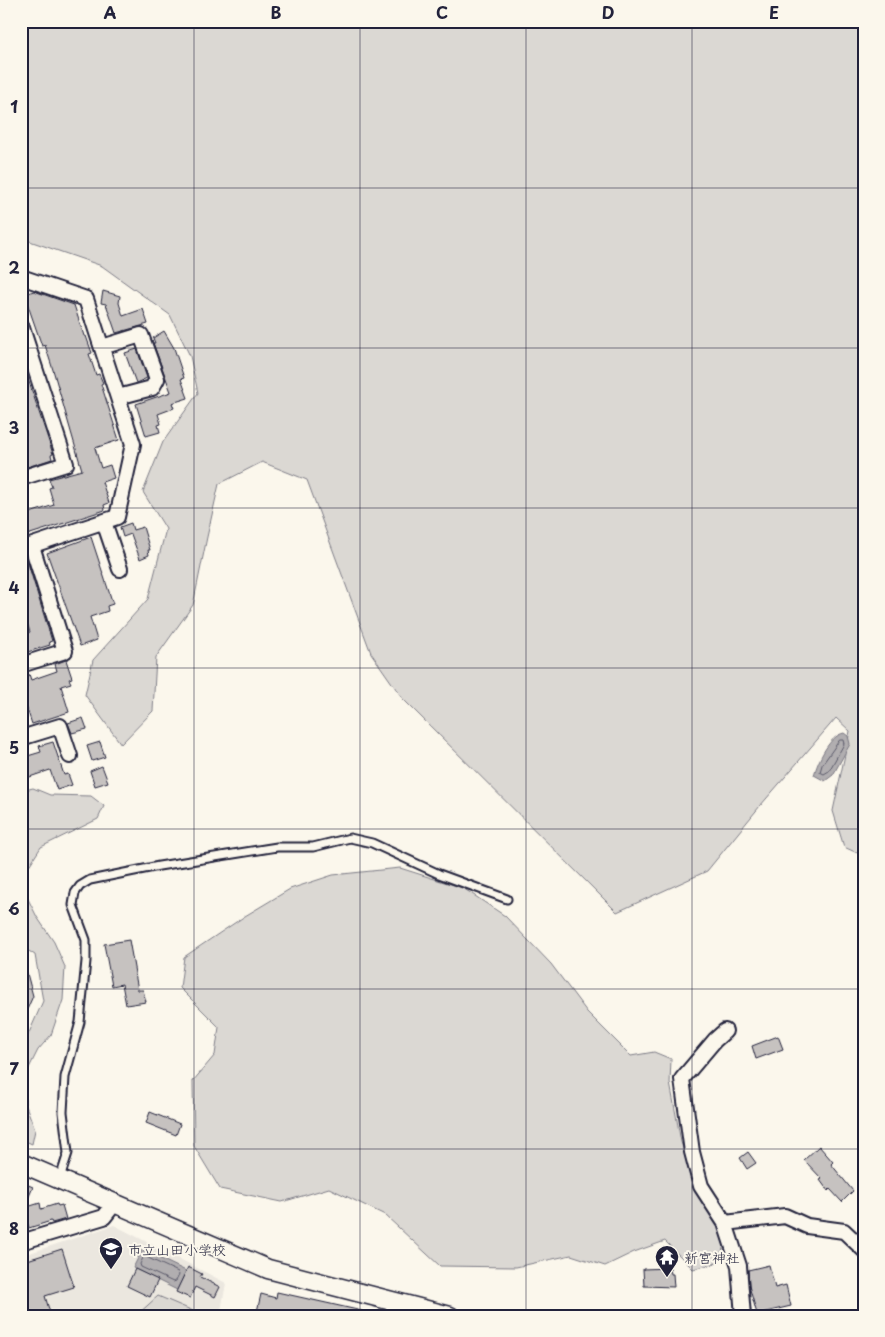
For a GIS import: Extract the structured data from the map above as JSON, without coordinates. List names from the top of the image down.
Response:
{
  "places": {
    "school or university": ["市立山田小学校"],
    "temple": ["新宮神社"]
  },
  "grid": {
    "columns": [
      "A",
      "B",
      "C",
      "D",
      "E"
    ],
    "rows": [
      "1",
      "2",
      "3",
      "4",
      "5",
      "6",
      "7",
      "8"
    ]
  }
}
